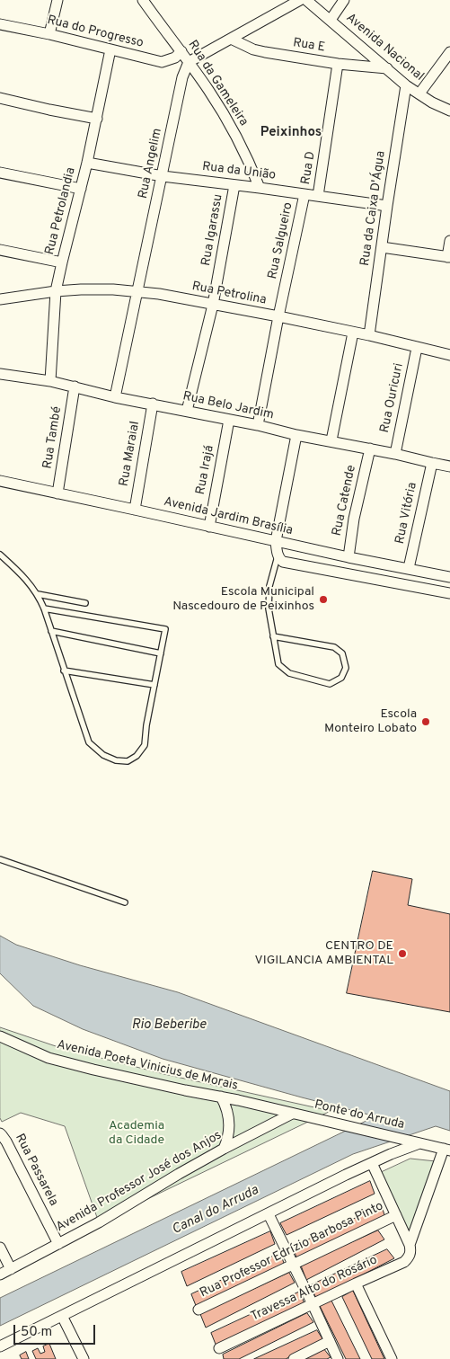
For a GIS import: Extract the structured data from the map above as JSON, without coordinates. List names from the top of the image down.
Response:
{
  "streets": {
    "street": [
      "Rua do Progresso",
      "Rua E",
      "Avenida Nacional",
      "Rua da Gameleira",
      "Rua Angelim",
      "Rua D",
      "Rua da União",
      "Rua da Caixa D'Água",
      "Rua Petrolandia",
      "Rua Igarassu",
      "Rua Salgueiro",
      "Rua Petrolina",
      "Rua Ouricuri",
      "Rua Belo Jardim",
      "Rua També",
      "Rua Maraial",
      "Rua Irajá",
      "Rua Catende",
      "Rua Vitória",
      "Avenida Jardim Brasília",
      "Avenida Poeta Vinicius de Morais",
      "Ponte do Arruda",
      "Rua Passarela",
      "Avenida Professor José dos Anjos",
      "Rua Professor Edrízio Barbosa Pinto",
      "Travessa Alto do Rosário"
    ]
  },
  "crossings": [
    ["Rua do Progresso", "Rua da Gameleira"],
    ["Rua do Progresso", "Rua Petrolandia"],
    ["Rua E", "Avenida Nacional"],
    ["Rua E", "Rua D"],
    ["Avenida Nacional", "Rua da Caixa D'Água"],
    ["Rua da Gameleira", "Rua Angelim"],
    ["Rua da Gameleira", "Rua da União"],
    ["Rua Angelim", "Rua da União"],
    ["Rua Angelim", "Rua Petrolina"],
    ["Rua Angelim", "Rua Belo Jardim"],
    ["Rua D", "Rua da União"],
    ["Rua da União", "Rua da Caixa D'Água"],
    ["Rua da União", "Rua Petrolandia"],
    ["Rua da União", "Rua Igarassu"],
    ["Rua da União", "Rua Salgueiro"],
    ["Rua da Caixa D'Água", "Rua Petrolina"],
    ["Rua Petrolandia", "Rua Petrolina"],
    ["Rua Petrolandia", "Rua Belo Jardim"],
    ["Rua Igarassu", "Rua Petrolina"],
    ["Rua Igarassu", "Rua Belo Jardim"],
    ["Rua Salgueiro", "Rua Petrolina"],
    ["Rua Salgueiro", "Rua Belo Jardim"],
    ["Rua Petrolina", "Rua Ouricuri"],
    ["Rua Ouricuri", "Rua Belo Jardim"],
    ["Rua Belo Jardim", "Rua També"],
    ["Rua Belo Jardim", "Rua Maraial"],
    ["Rua Belo Jardim", "Rua Irajá"],
    ["Rua Belo Jardim", "Rua Catende"],
    ["Rua Belo Jardim", "Rua Vitória"],
    ["Rua També", "Avenida Jardim Brasília"],
    ["Rua Maraial", "Avenida Jardim Brasília"],
    ["Rua Irajá", "Avenida Jardim Brasília"],
    ["Rua Catende", "Avenida Jardim Brasília"],
    ["Rua Vitória", "Avenida Jardim Brasília"],
    ["Avenida Poeta Vinicius de Morais", "Ponte do Arruda"],
    ["Avenida Poeta Vinicius de Morais", "Avenida Professor José dos Anjos"],
    ["Ponte do Arruda", "Avenida Professor José dos Anjos"],
    ["Rua Passarela", "Avenida Professor José dos Anjos"]
  ],
  "districts": ["Peixinhos"],
  "water": ["Rio Beberibe", "Canal do Arruda"],
  "parks": ["Academia da Cidade"],
  "places": ["Escola Municipal Nascedouro de Peixinhos", "Escola Monteiro Lobato", "CENTRO DE VIGILANCIA AMBIENTAL"],
  "scale_bar": "50 m"
}
